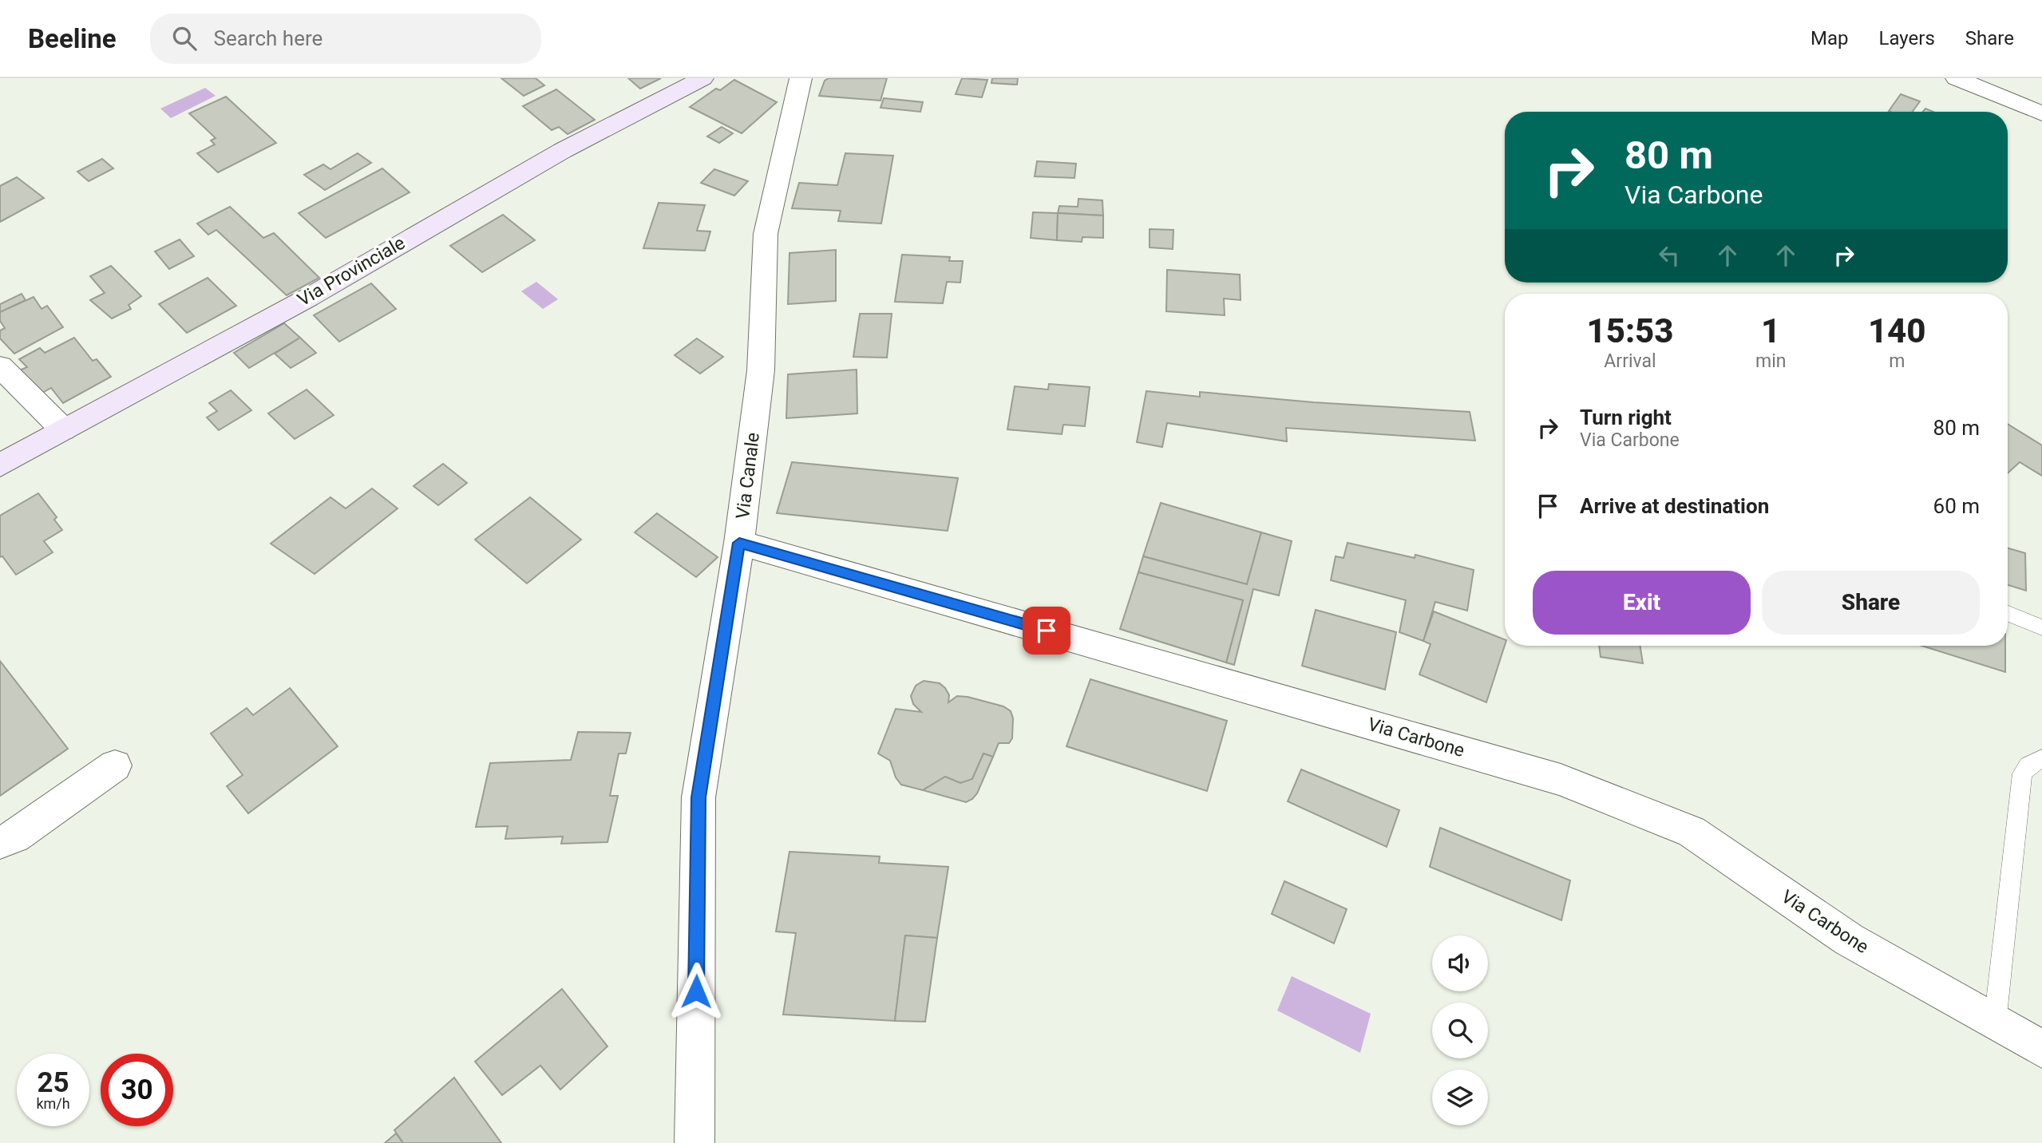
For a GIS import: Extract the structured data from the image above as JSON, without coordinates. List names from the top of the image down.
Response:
{
  "streets": {
    "street": ["Via Provinciale", "Via Canale", "Via Carbone"]
  },
  "crossings": [
    ["Via Canale", "Via Carbone"]
  ],
  "page": {
    "header": "Beeline",
    "search": "Search here",
    "nav": ["Map", "Layers", "Share"],
    "turn": ["80 m", "Via Carbone"],
    "eta": [
      "15:53",
      "Arrival",
      "1",
      "min",
      "140",
      "m"
    ],
    "list": [
      {
        "name": "Turn right",
        "note": "Via Carbone",
        "value": "80 m"
      },
      {
        "name": "Arrive at destination",
        "value": "60 m"
      }
    ],
    "buttons": ["Exit", "Share"],
    "speed": "25 km/h",
    "limit": "30"
  }
}
